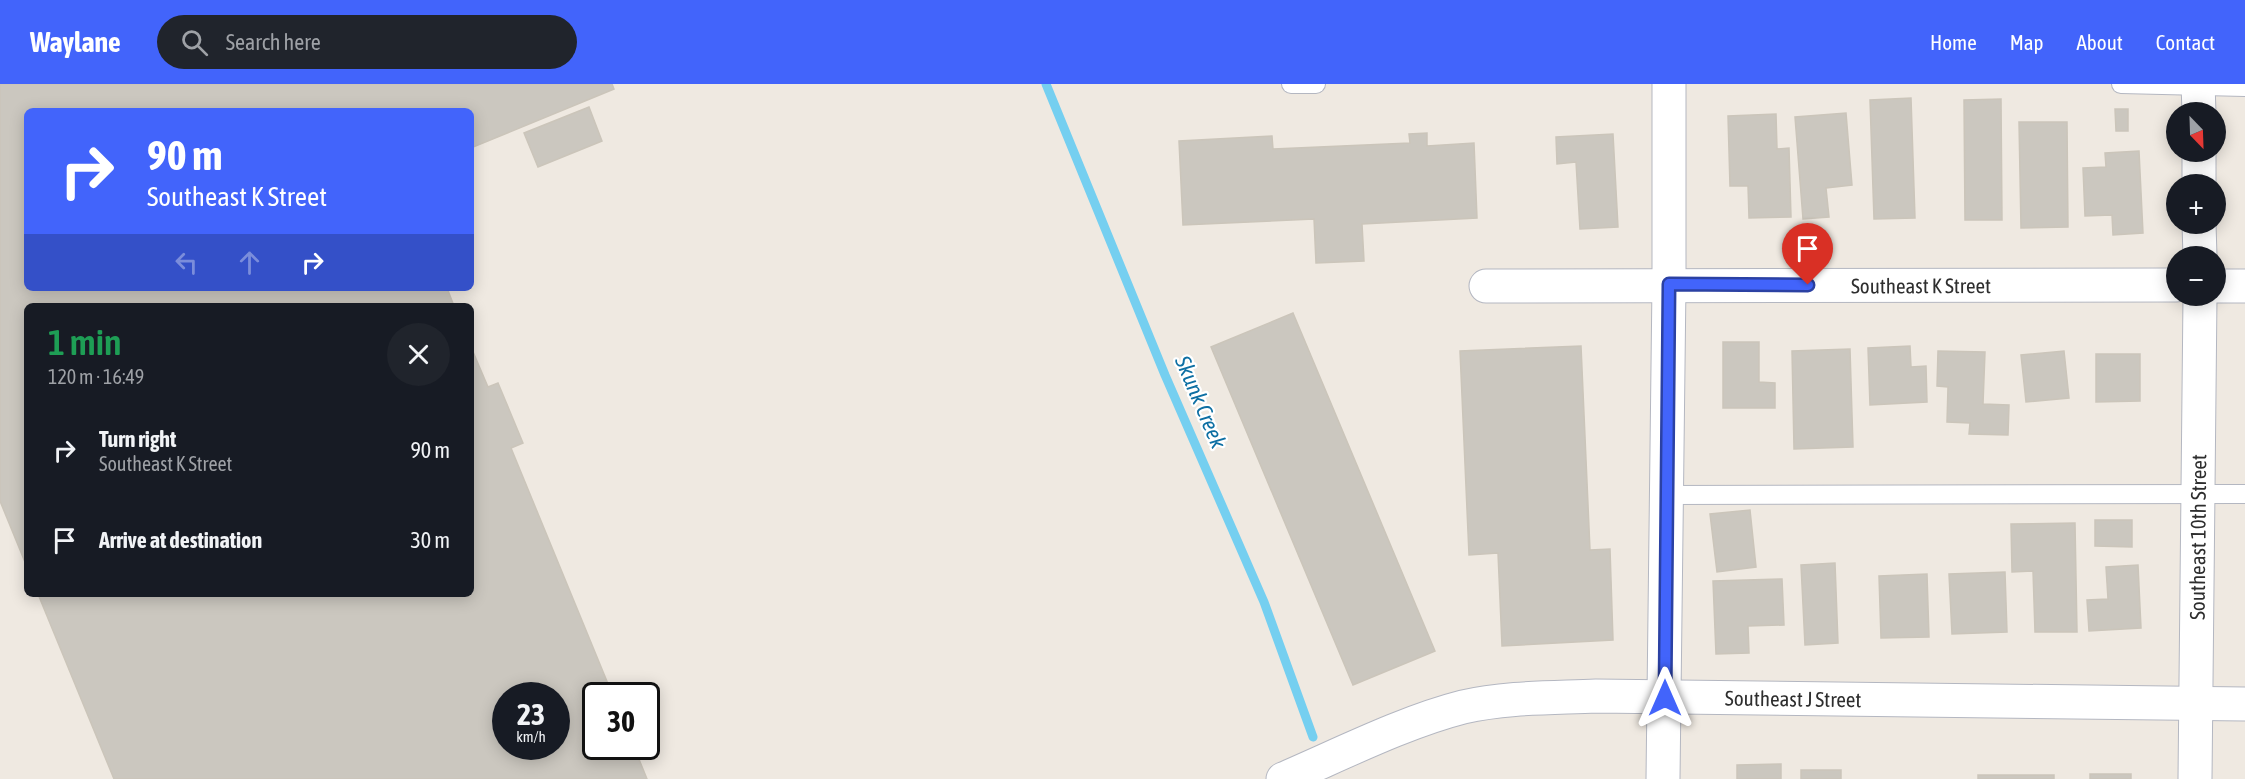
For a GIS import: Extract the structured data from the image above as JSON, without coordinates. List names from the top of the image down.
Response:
{
  "streets": {
    "street": ["Southeast K Street", "Southeast 10th Street", "Southeast J Street"]
  },
  "crossings": [
    ["Southeast 10th Street", "Southeast J Street"]
  ],
  "water": ["Skunk Creek"],
  "north": "bottom right",
  "page": {
    "header": "Waylane",
    "search": "Search here",
    "nav": [
      "Home",
      "Map",
      "About",
      "Contact"
    ],
    "map_buttons": ["+", "−"],
    "turn": ["90 m", "Southeast K Street"],
    "heading": ["1 min", "120 m · 16:49"],
    "list": [
      {
        "name": "Turn right",
        "note": "Southeast K Street",
        "value": "90 m"
      },
      {
        "name": "Arrive at destination",
        "value": "30 m"
      }
    ],
    "speed": "23 km/h",
    "limit": "30"
  }
}
